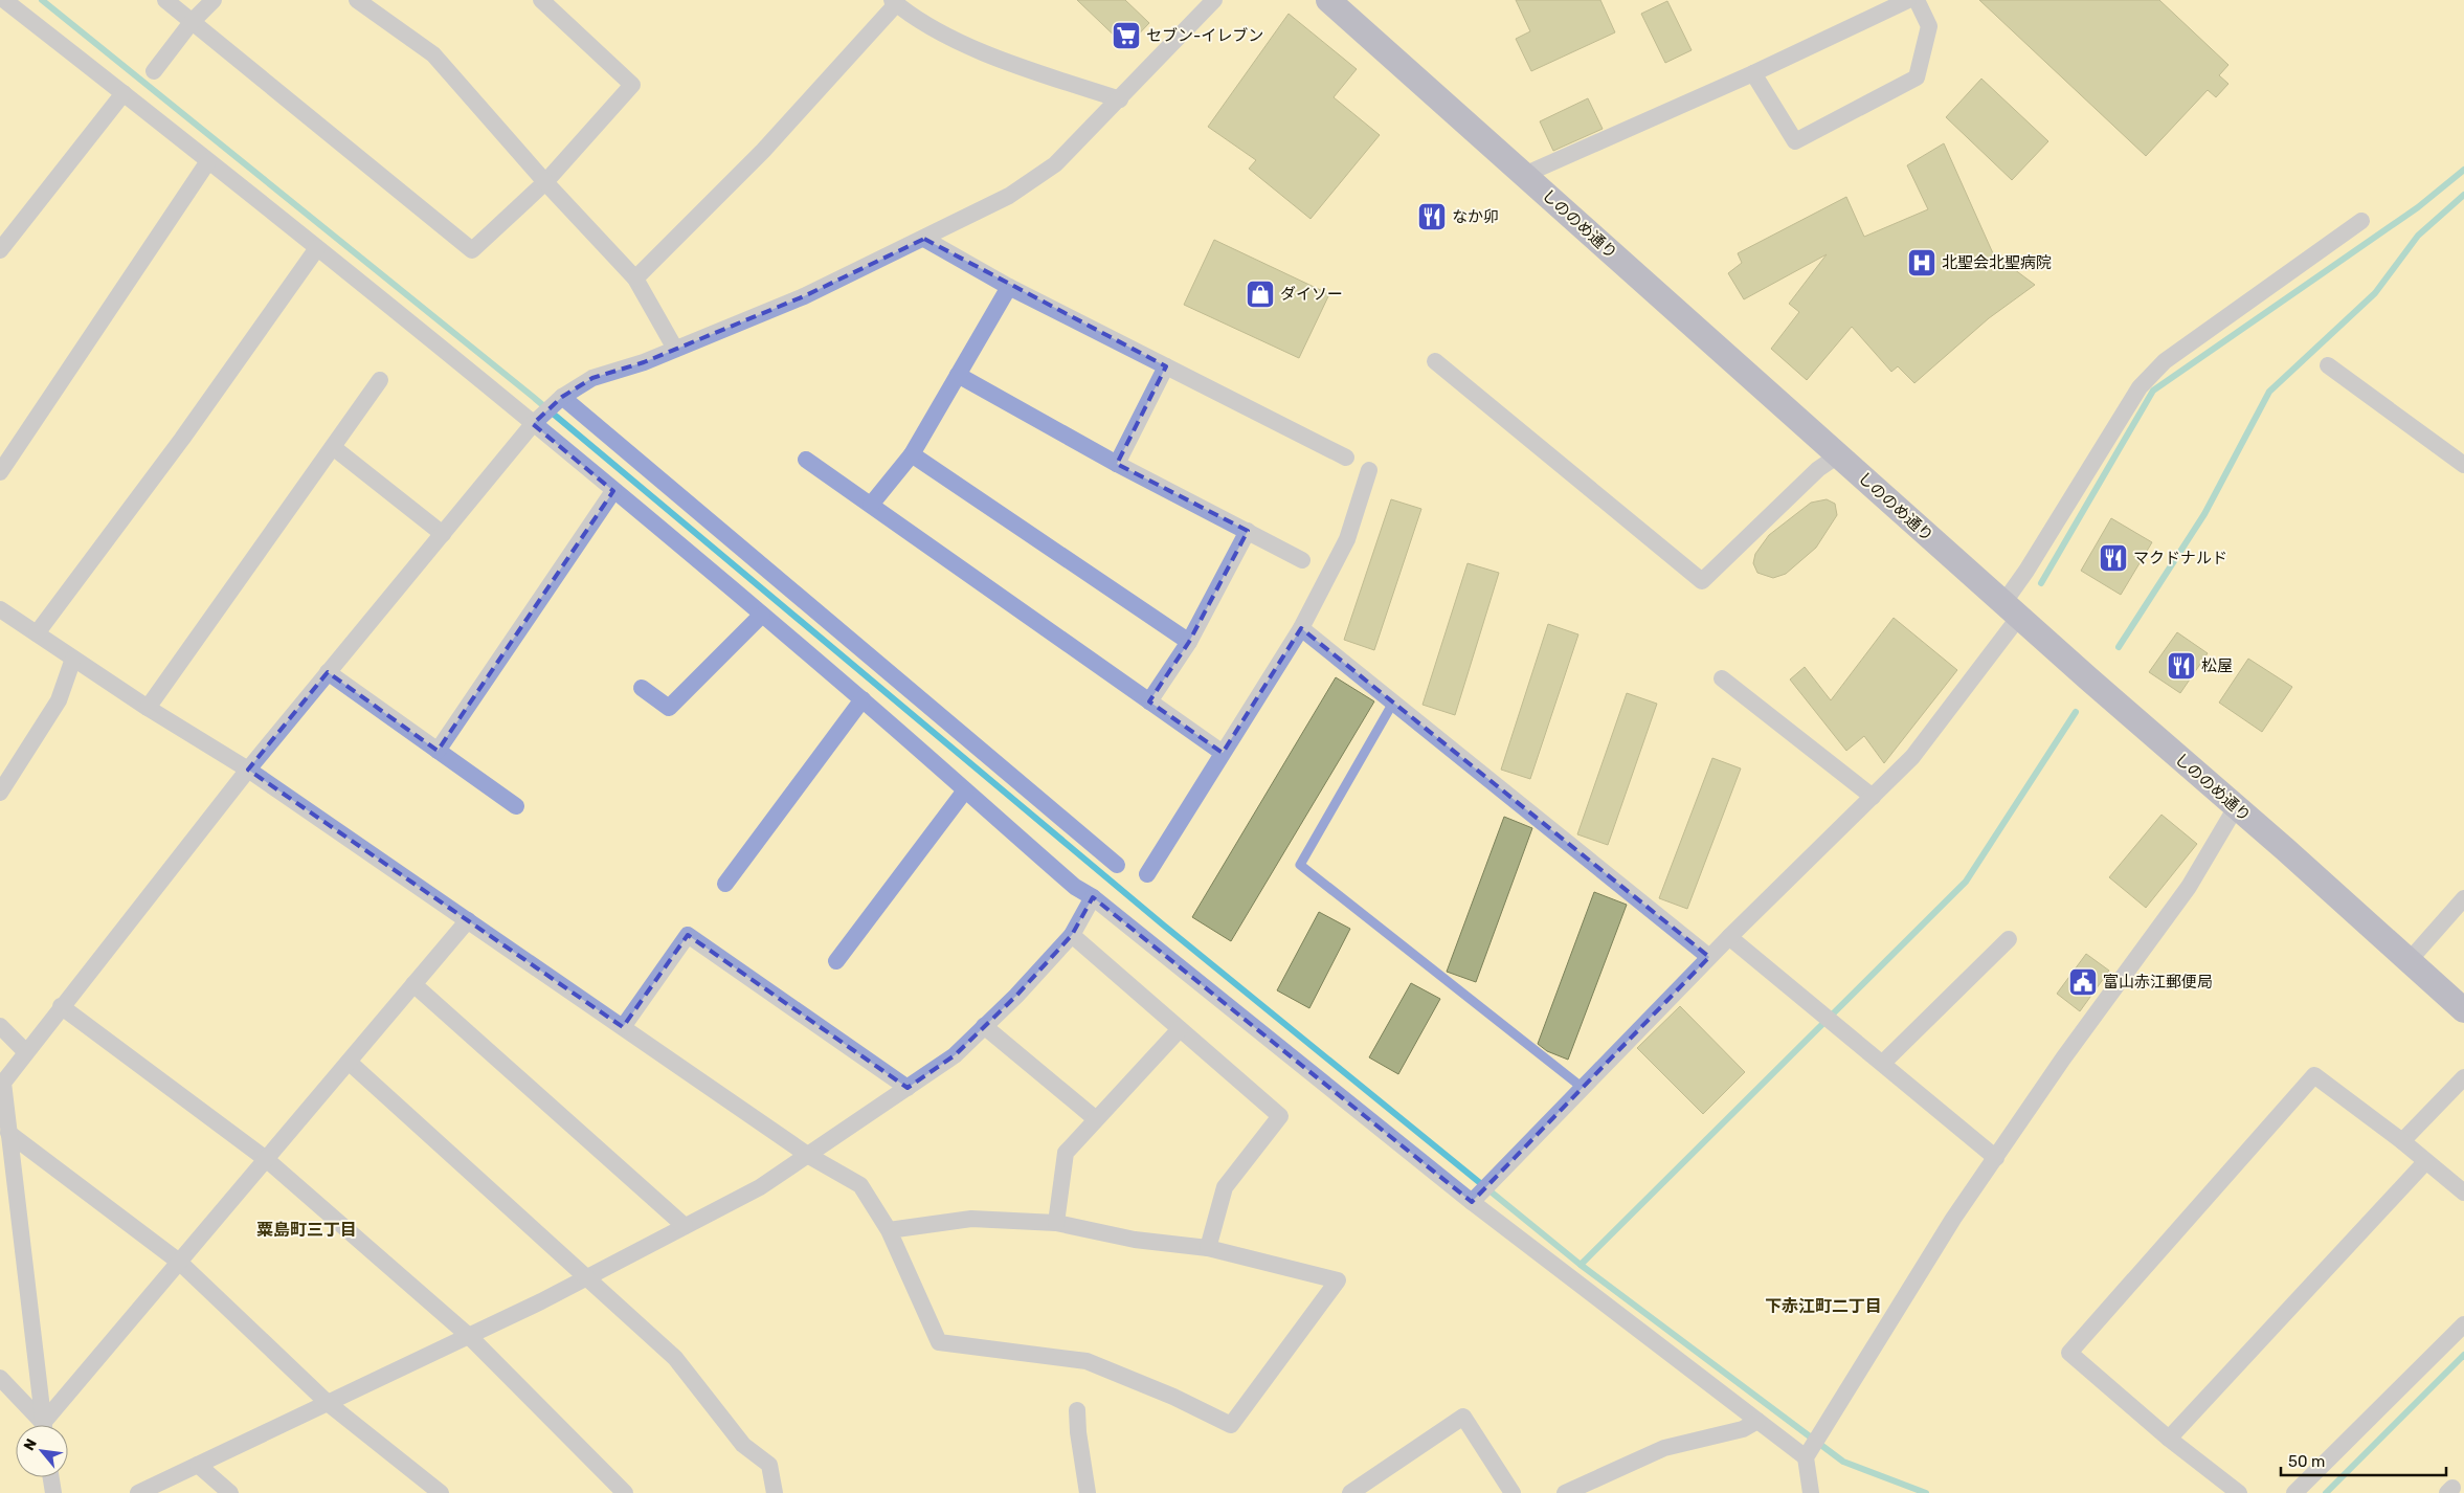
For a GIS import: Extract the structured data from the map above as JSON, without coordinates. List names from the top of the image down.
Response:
{
  "streets": {
    "main road": ["しののめ通り"]
  },
  "districts": ["粟島町三丁目", "下赤江町二丁目"],
  "places": {
    "supermarket": ["セブン-イレブン"],
    "restaurant": ["なか卯", "マクドナルド", "松屋"],
    "hospital": ["北聖会北聖病院"],
    "shop": ["ダイソー"],
    "public building": ["富山赤江郵便局"]
  },
  "scale_bar": "50 m",
  "north": "top left"
}
